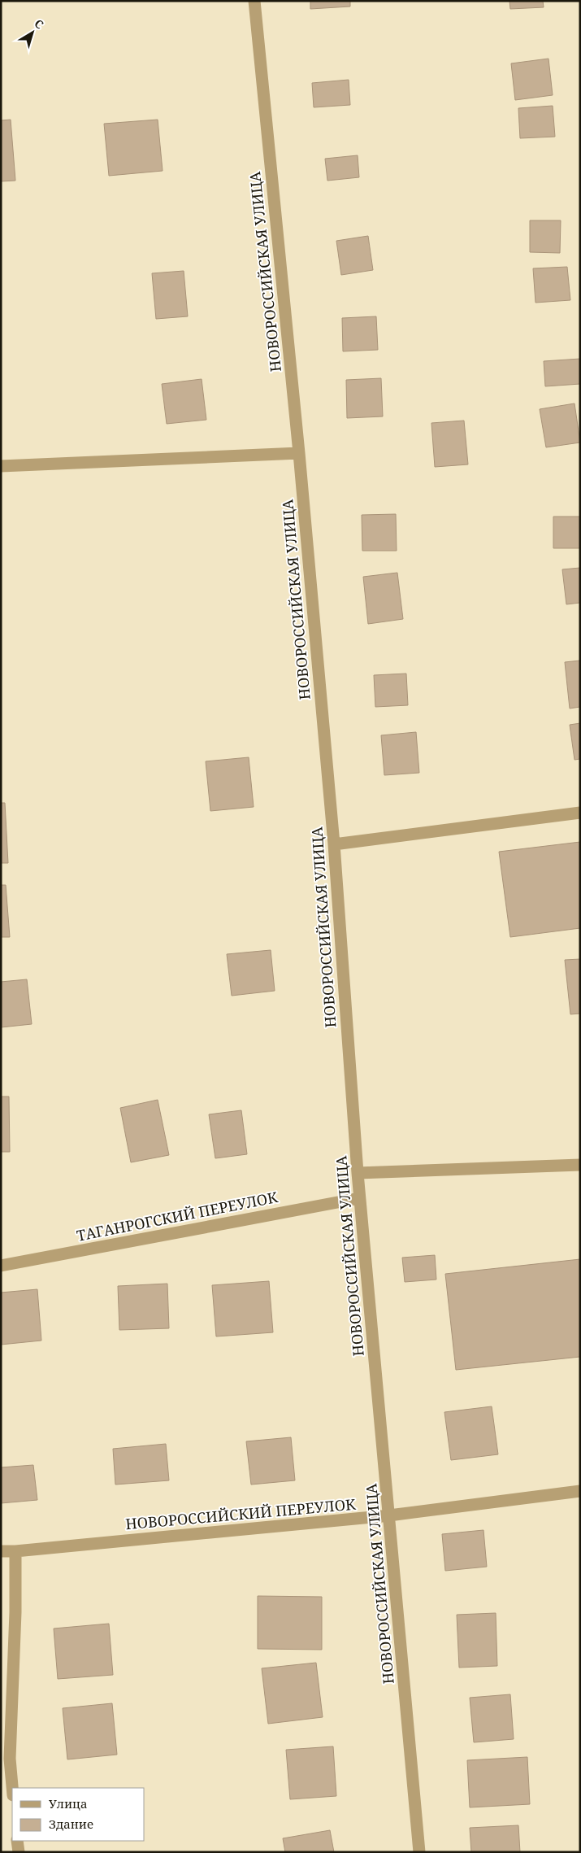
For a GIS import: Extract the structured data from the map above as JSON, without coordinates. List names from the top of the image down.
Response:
{
  "streets": {
    "street": ["НОВОРОССИЙСКАЯ УЛИЦА", "ТАГАНРОГСКИЙ ПЕРЕУЛОК", "НОВОРОССИЙСКИЙ ПЕРЕУЛОК"]
  },
  "crossings": [
    ["НОВОРОССИЙСКАЯ УЛИЦА", "ТАГАНРОГСКИЙ ПЕРЕУЛОК"],
    ["НОВОРОССИЙСКАЯ УЛИЦА", "НОВОРОССИЙСКИЙ ПЕРЕУЛОК"]
  ],
  "legend": ["Улица", "Здание"],
  "north": "top right"
}
